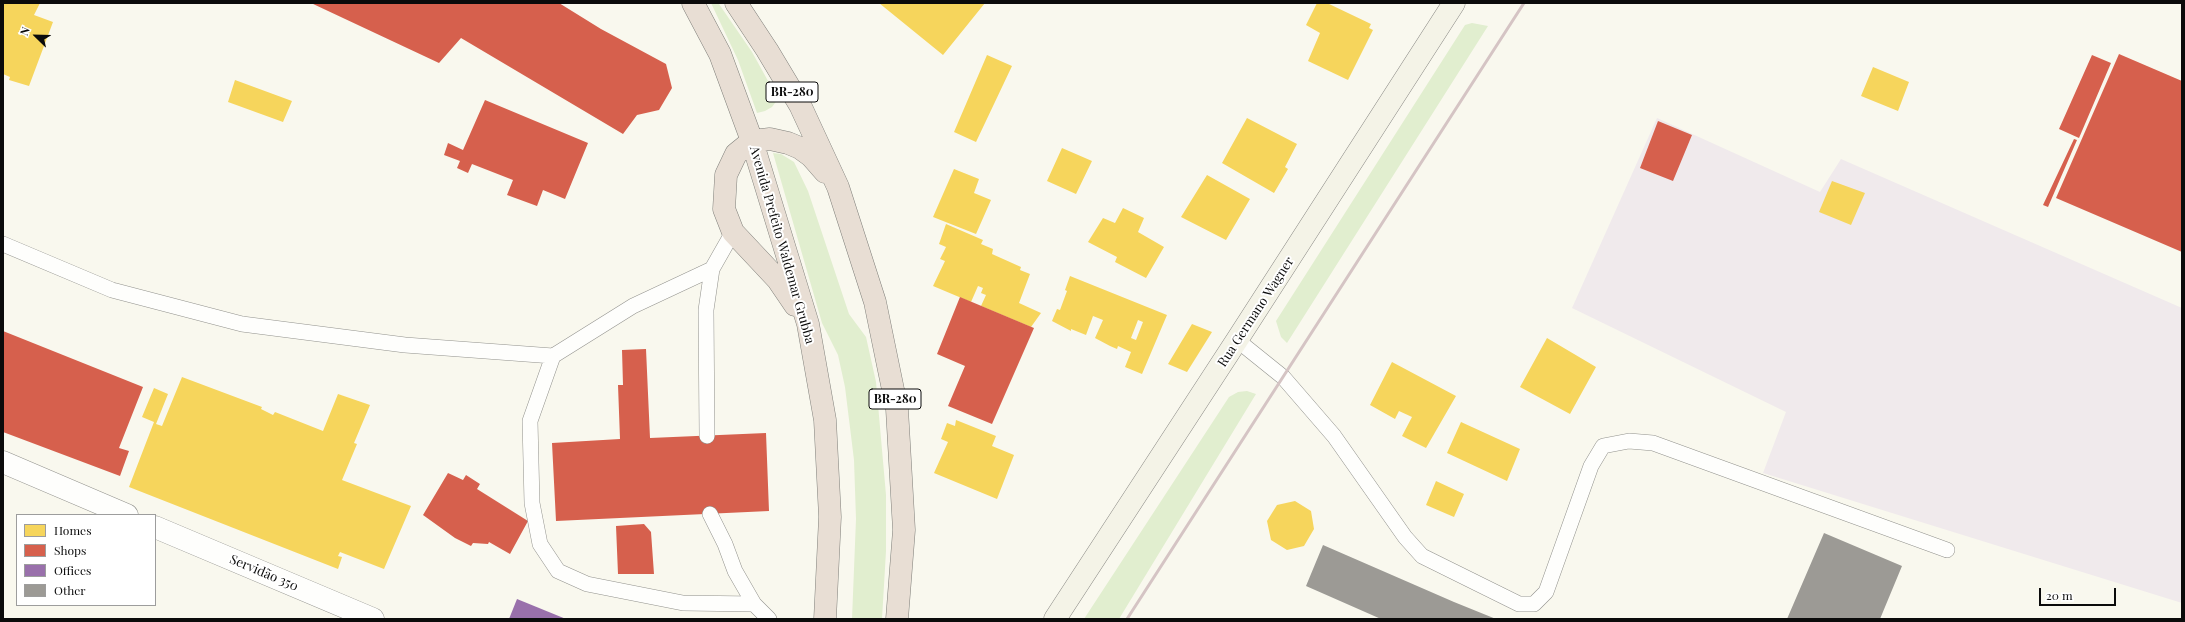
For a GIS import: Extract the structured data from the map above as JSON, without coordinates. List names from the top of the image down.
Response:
{
  "streets": {
    "highway": ["BR-280", "Avenida Prefeito Waldemar Grubba"],
    "street": ["Rua Germano Wagner", "Servidão 350"]
  },
  "legend": [
    "Homes",
    "Shops",
    "Offices",
    "Other"
  ],
  "scale_bar": "20 m",
  "north": "top left"
}
